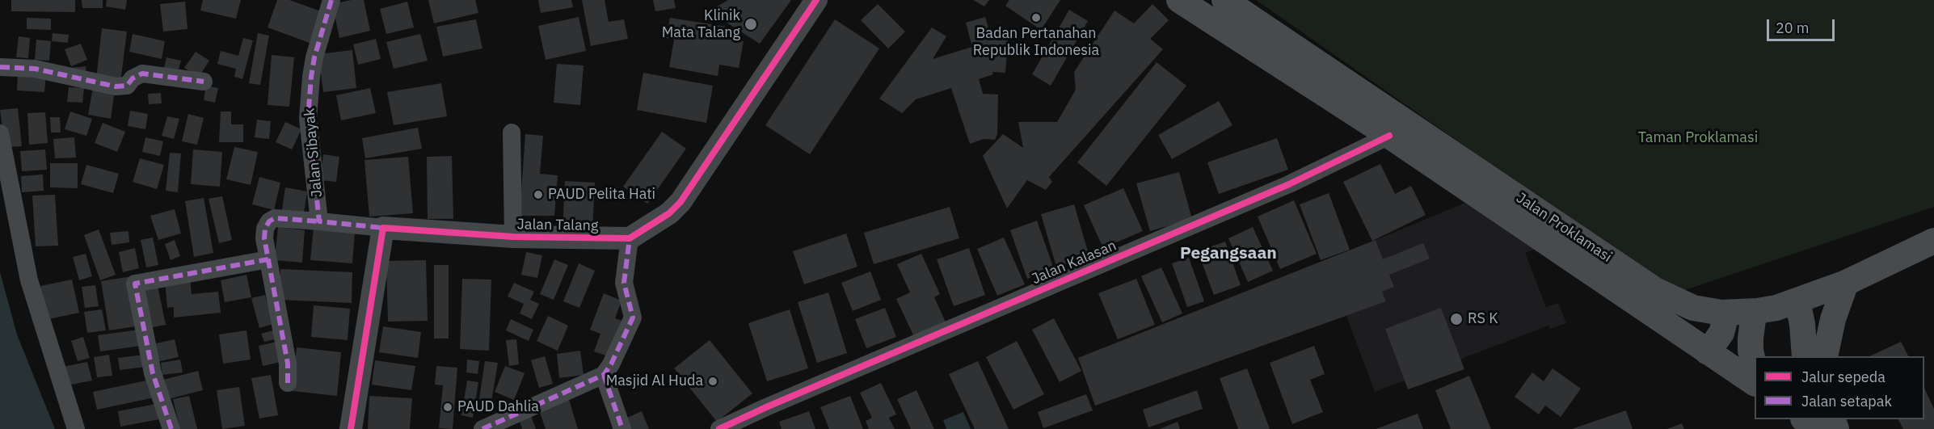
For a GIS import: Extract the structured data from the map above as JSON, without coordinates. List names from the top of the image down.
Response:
{
  "streets": {
    "main road": ["Jalan Proklamasi"],
    "street": ["Jalan Sibayak", "Jalan Talang", "Jalan Kalasan"]
  },
  "crossings": [
    ["Jalan Proklamasi", "Jalan Kalasan"]
  ],
  "districts": ["Pegangsaan"],
  "parks": ["Taman Proklamasi"],
  "places": [
    "Badan Pertanahan Republik Indonesia",
    "Klinik Mata Talang",
    "PAUD Pelita Hati",
    "RS K",
    "Masjid Al Huda",
    "PAUD Dahlia"
  ],
  "legend": ["Jalur sepeda", "Jalan setapak"],
  "scale_bar": "20 m"
}
